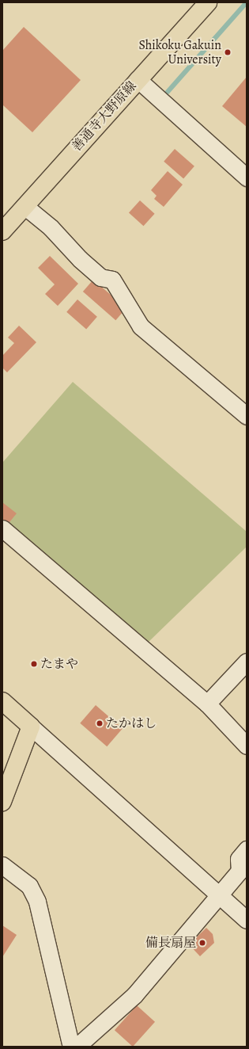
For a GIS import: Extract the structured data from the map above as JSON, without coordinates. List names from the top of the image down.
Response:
{
  "streets": {
    "main road": ["善通寺大野原線"]
  },
  "places": [
    "Shikoku Gakuin University",
    "たまや",
    "たかはし",
    "備長扇屋"
  ]
}
